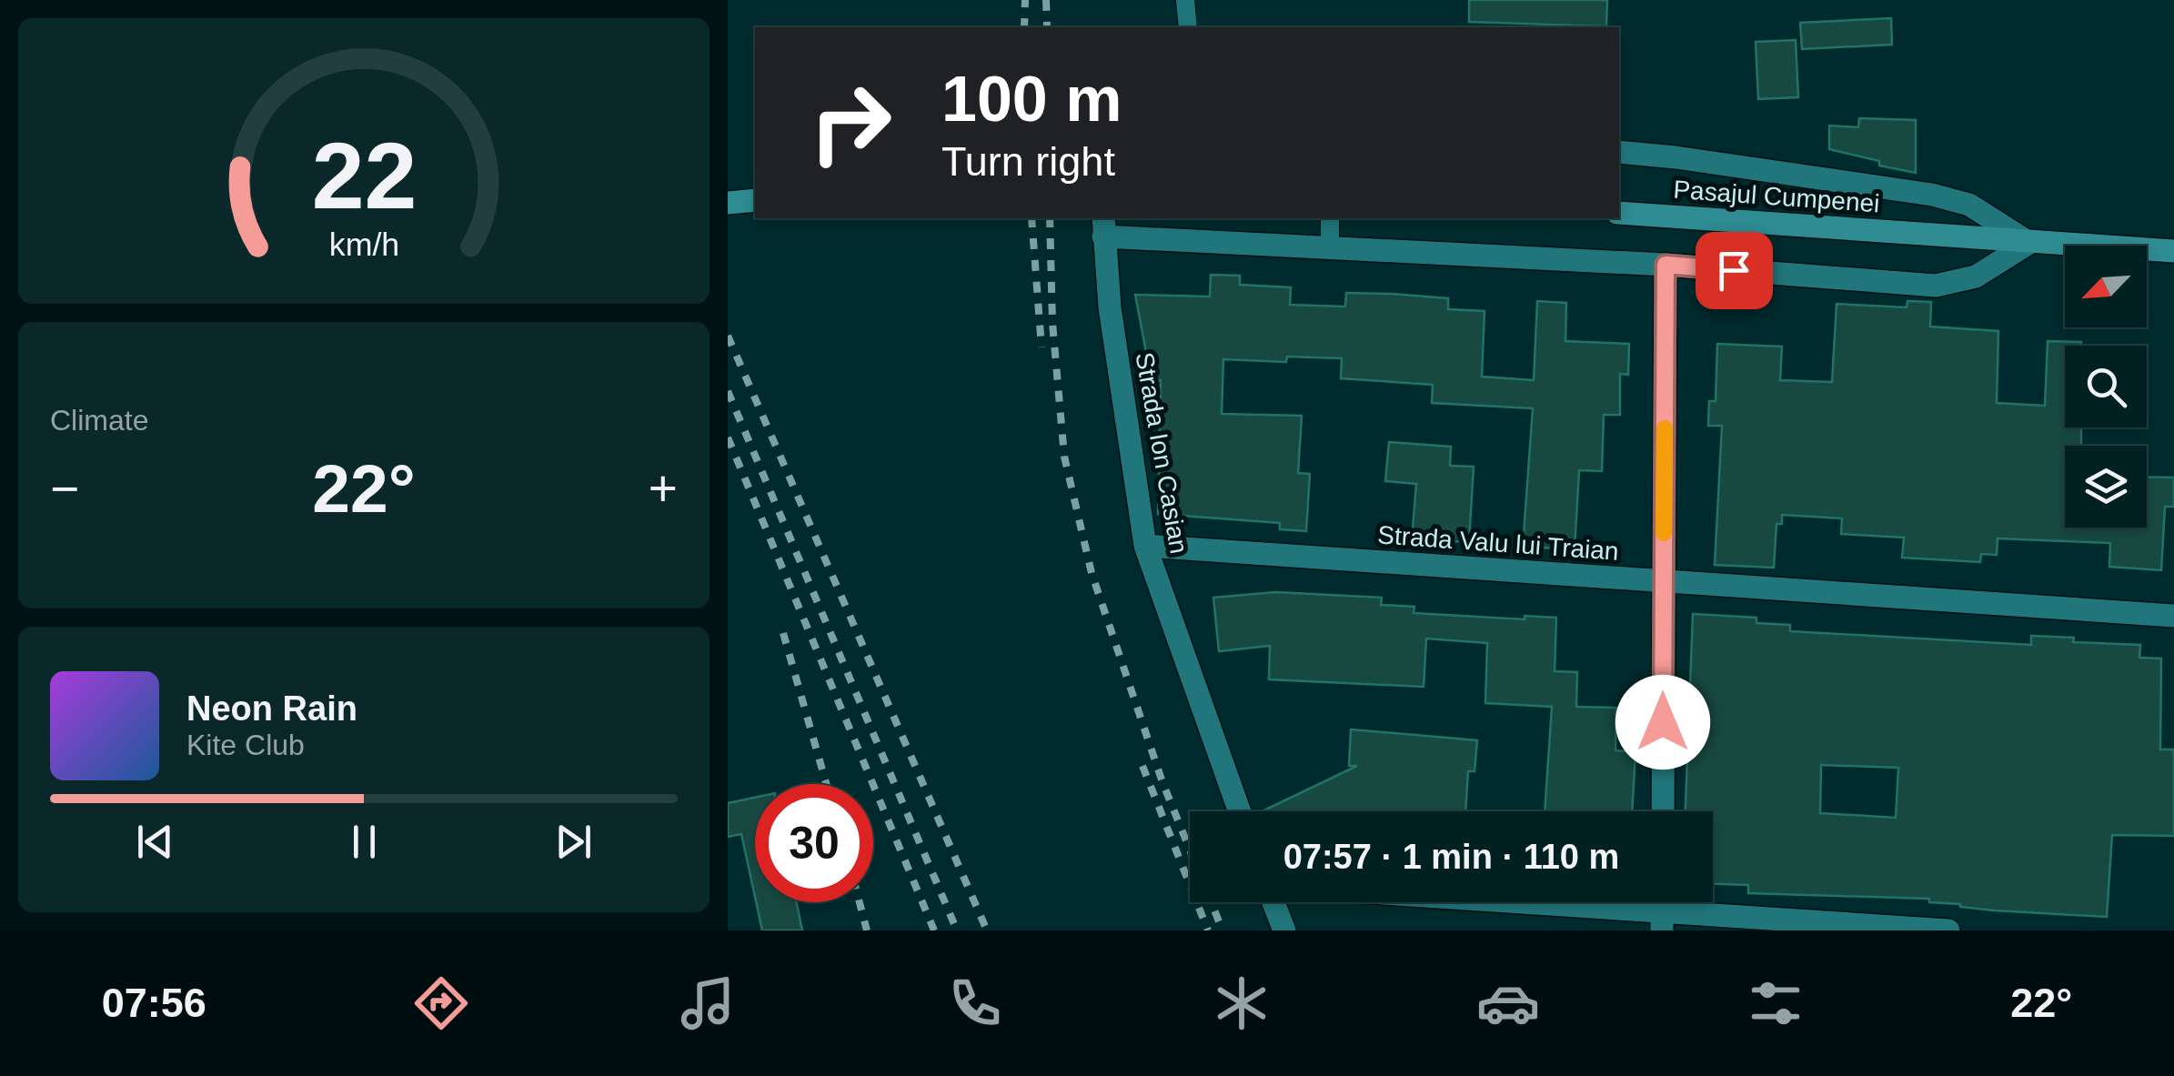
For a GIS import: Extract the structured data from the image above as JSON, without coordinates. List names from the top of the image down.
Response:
{
  "streets": {
    "main road": ["Pasajul Cumpenei"],
    "street": ["Strada Ion Casian", "Strada Valu lui Traian"]
  },
  "crossings": [
    ["Strada Ion Casian", "Strada Valu lui Traian"]
  ],
  "north": "bottom left",
  "page": {
    "turn": ["100 m", "Turn right"],
    "tile": "Climate",
    "heat": ["−", "22°", "+"],
    "song": ["Neon Rain", "Kite Club"],
    "limit": "30",
    "trip": "07:57 · 1 min · 110 m",
    "tabs": ["07:56", "22°"],
    "gauge": ["22", "km/h"]
  }
}
